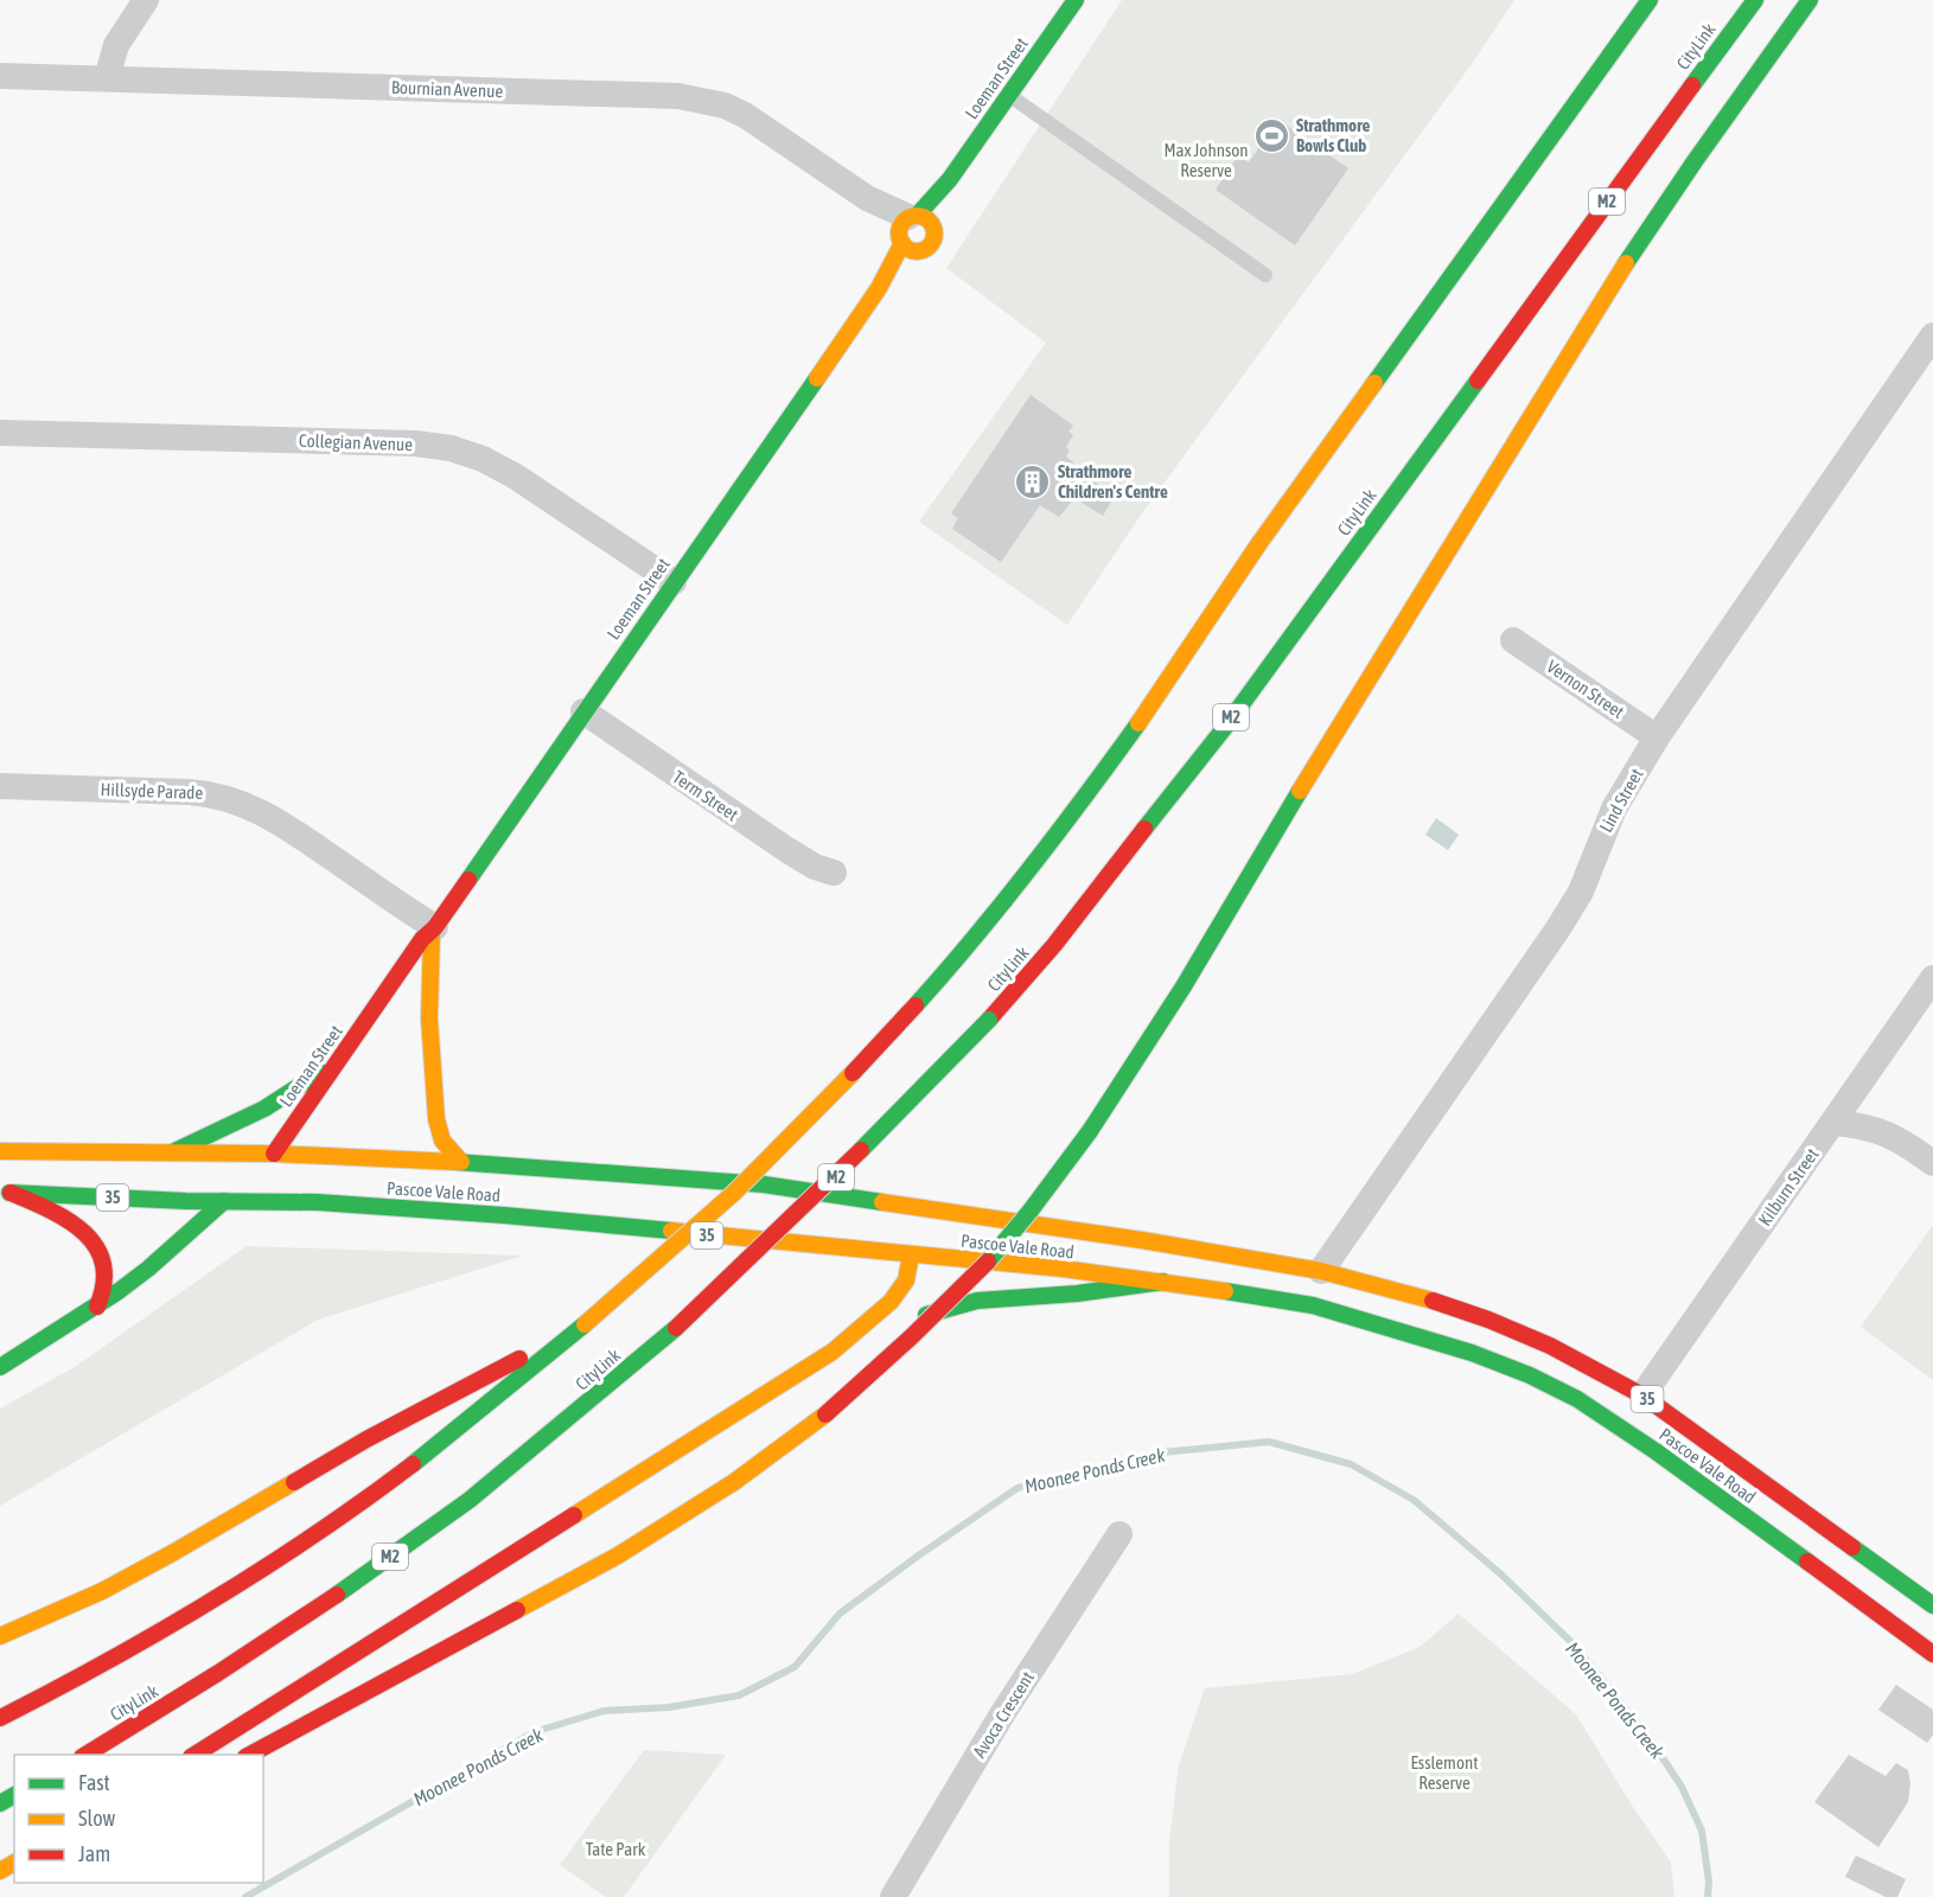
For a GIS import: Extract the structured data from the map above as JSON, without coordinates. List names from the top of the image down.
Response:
{
  "streets": {
    "main road": [
      "CityLink",
      "Loeman Street",
      "M2",
      "Pascoe Vale Road",
      "35"
    ],
    "street": [
      "Bournian Avenue",
      "Collegian Avenue",
      "Vernon Street",
      "Hillsyde Parade",
      "Term Street",
      "Lind Street",
      "Kilburn Street",
      "Avoca Crescent"
    ]
  },
  "crossings": [
    ["Loeman Street", "Bournian Avenue"],
    ["Loeman Street", "Collegian Avenue"],
    ["Loeman Street", "Hillsyde Parade"],
    ["Loeman Street", "Term Street"],
    ["Loeman Street", "Pascoe Vale Road"],
    ["Vernon Street", "Lind Street"],
    ["Lind Street", "Pascoe Vale Road"],
    ["Kilburn Street", "Pascoe Vale Road"]
  ],
  "water": ["Moonee Ponds Creek"],
  "parks": ["Max Johnson Reserve", "Esslemont Reserve", "Tate Park"],
  "places": {
    "sports": ["Strathmore Bowls Club"],
    "building": ["Strathmore Children's Centre"]
  },
  "legend": ["Fast", "Slow", "Jam"]
}
